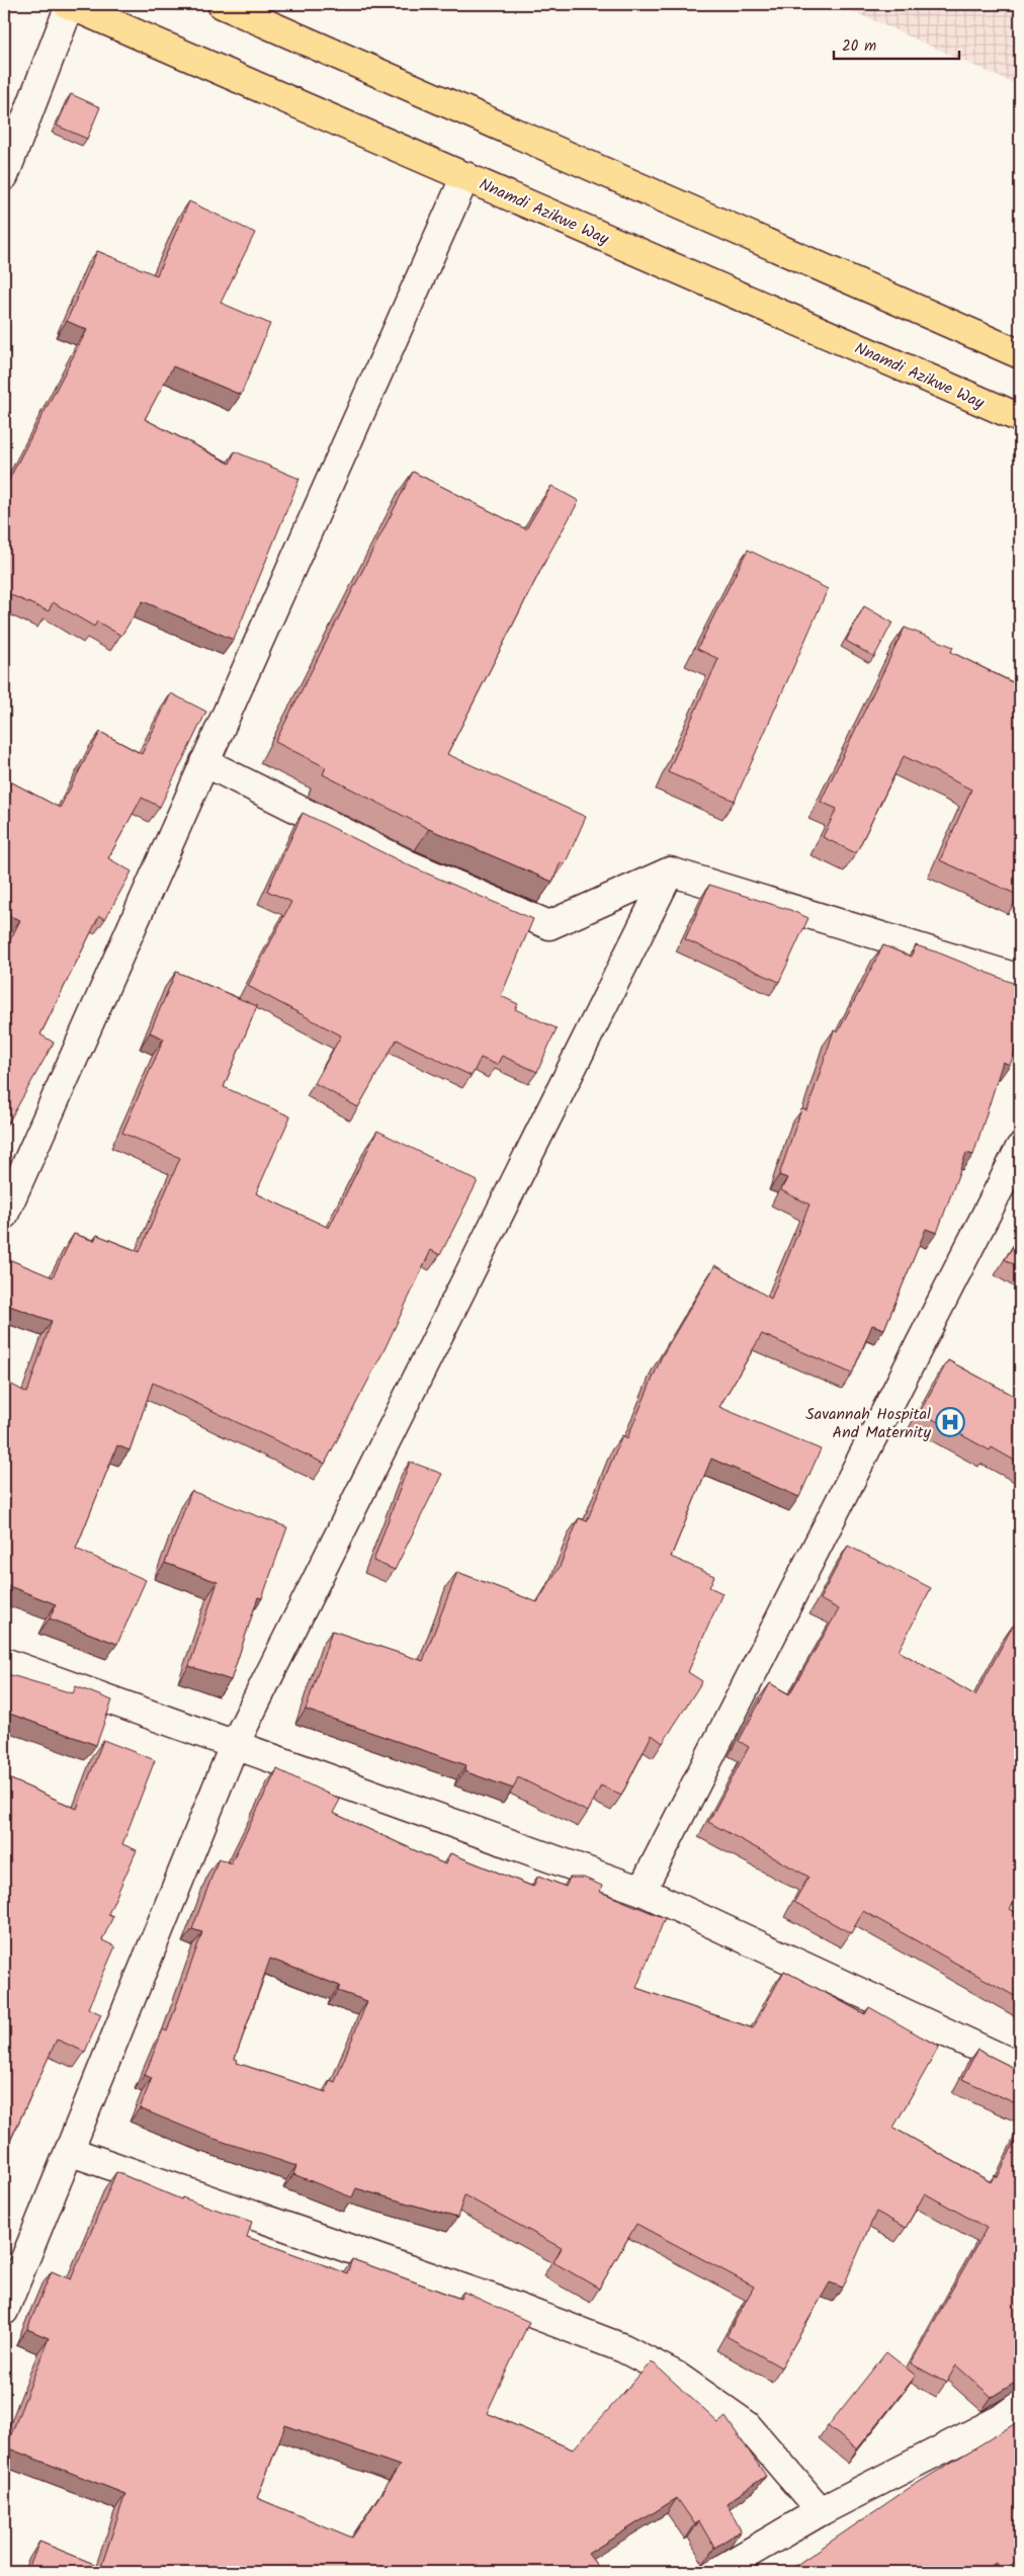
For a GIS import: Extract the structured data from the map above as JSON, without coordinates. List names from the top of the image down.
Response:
{
  "streets": {
    "highway": ["Nnamdi Azikwe Way"]
  },
  "places": {
    "hospital": ["Savannah Hospital And Maternity"]
  },
  "scale_bar": "20 m"
}
